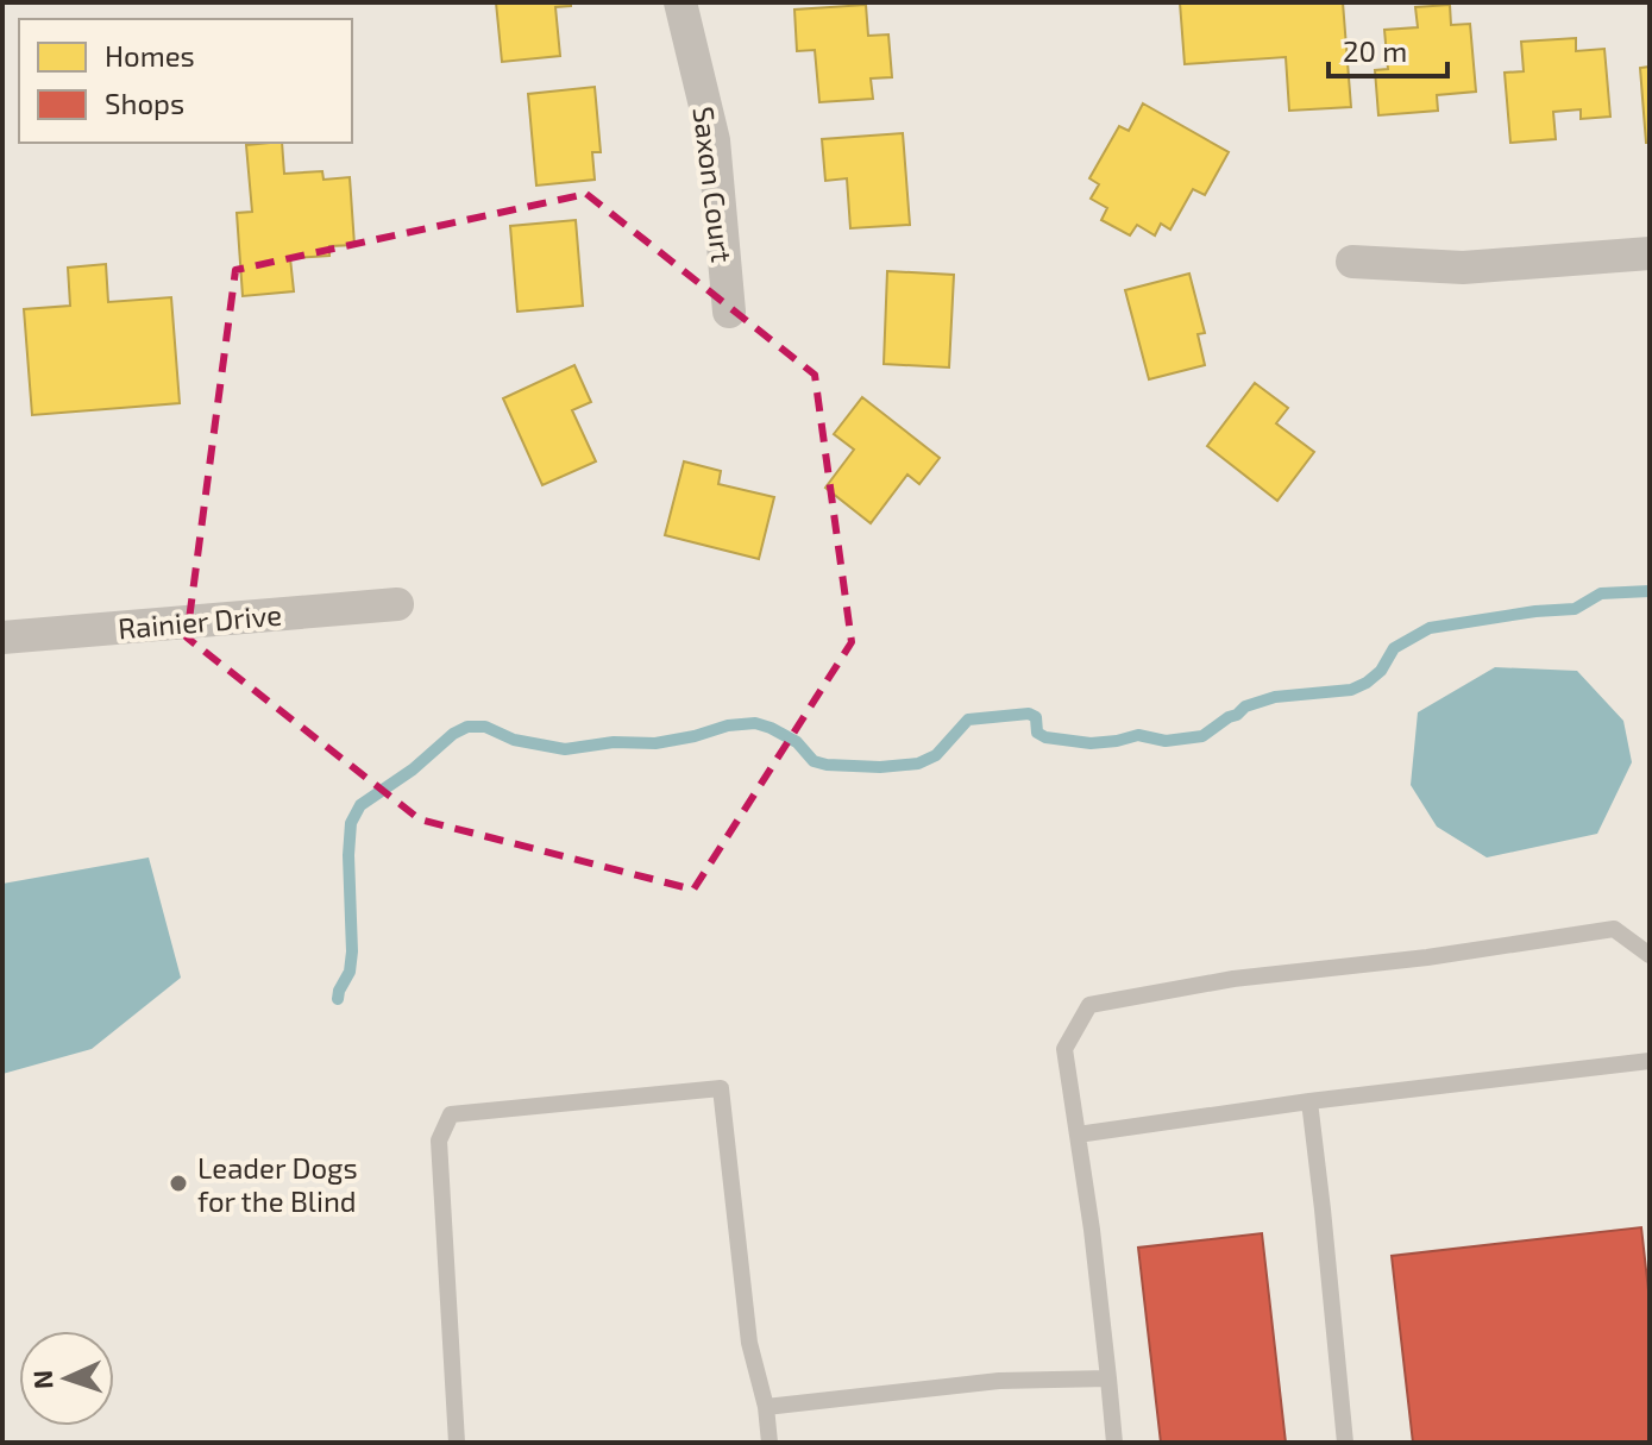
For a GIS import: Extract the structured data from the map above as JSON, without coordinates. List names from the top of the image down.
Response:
{
  "streets": {
    "street": ["Saxon Court", "Rainier Drive"]
  },
  "places": ["Leader Dogs for the Blind"],
  "legend": ["Homes", "Shops"],
  "scale_bar": "20 m",
  "north": "left"
}
